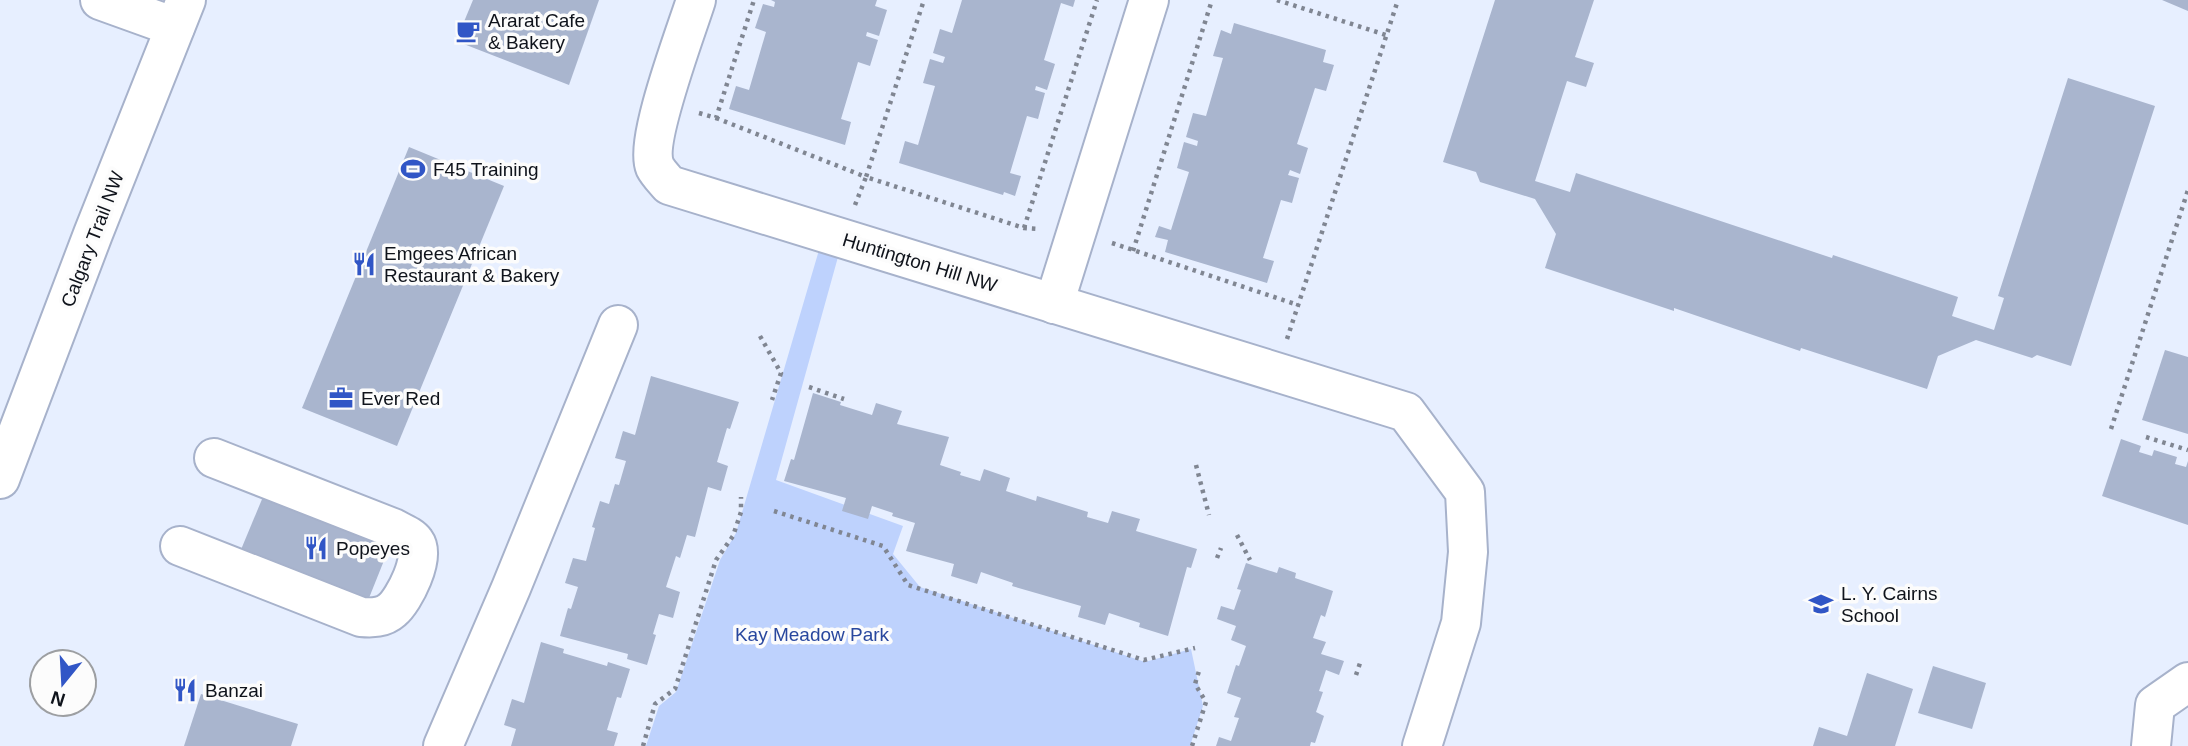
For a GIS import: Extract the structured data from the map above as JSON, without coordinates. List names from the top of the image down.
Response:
{
  "streets": {
    "main road": ["Calgary Trail NW", "Huntington Hill NW"]
  },
  "parks": ["Kay Meadow Park"],
  "places": {
    "cafe": ["Ararat Cafe & Bakery"],
    "sports": ["F45 Training"],
    "restaurant": ["Emgees African Restaurant & Bakery", "Popeyes", "Banzai"],
    "office": ["Ever Red"],
    "school or university": ["L. Y. Cairns School"]
  },
  "north": "bottom"
}
